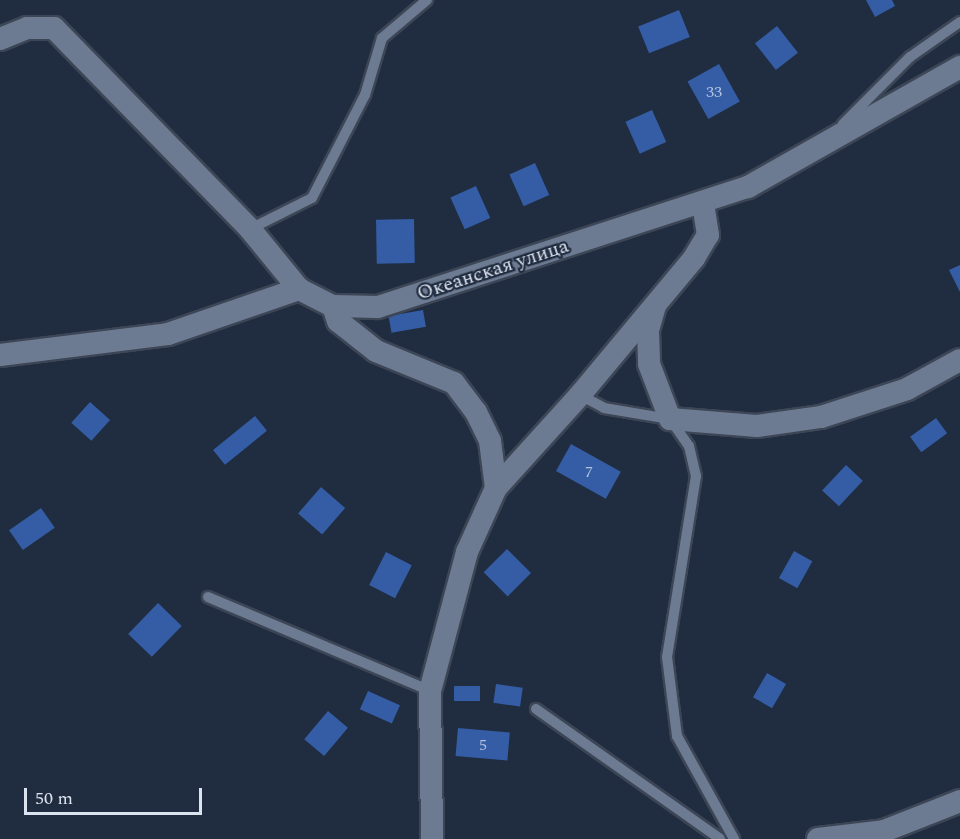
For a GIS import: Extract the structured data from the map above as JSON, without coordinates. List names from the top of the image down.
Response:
{
  "streets": {
    "street": ["Океанская улица"]
  },
  "house_numbers": ["33", "7", "5"],
  "scale_bar": "50 m"
}
